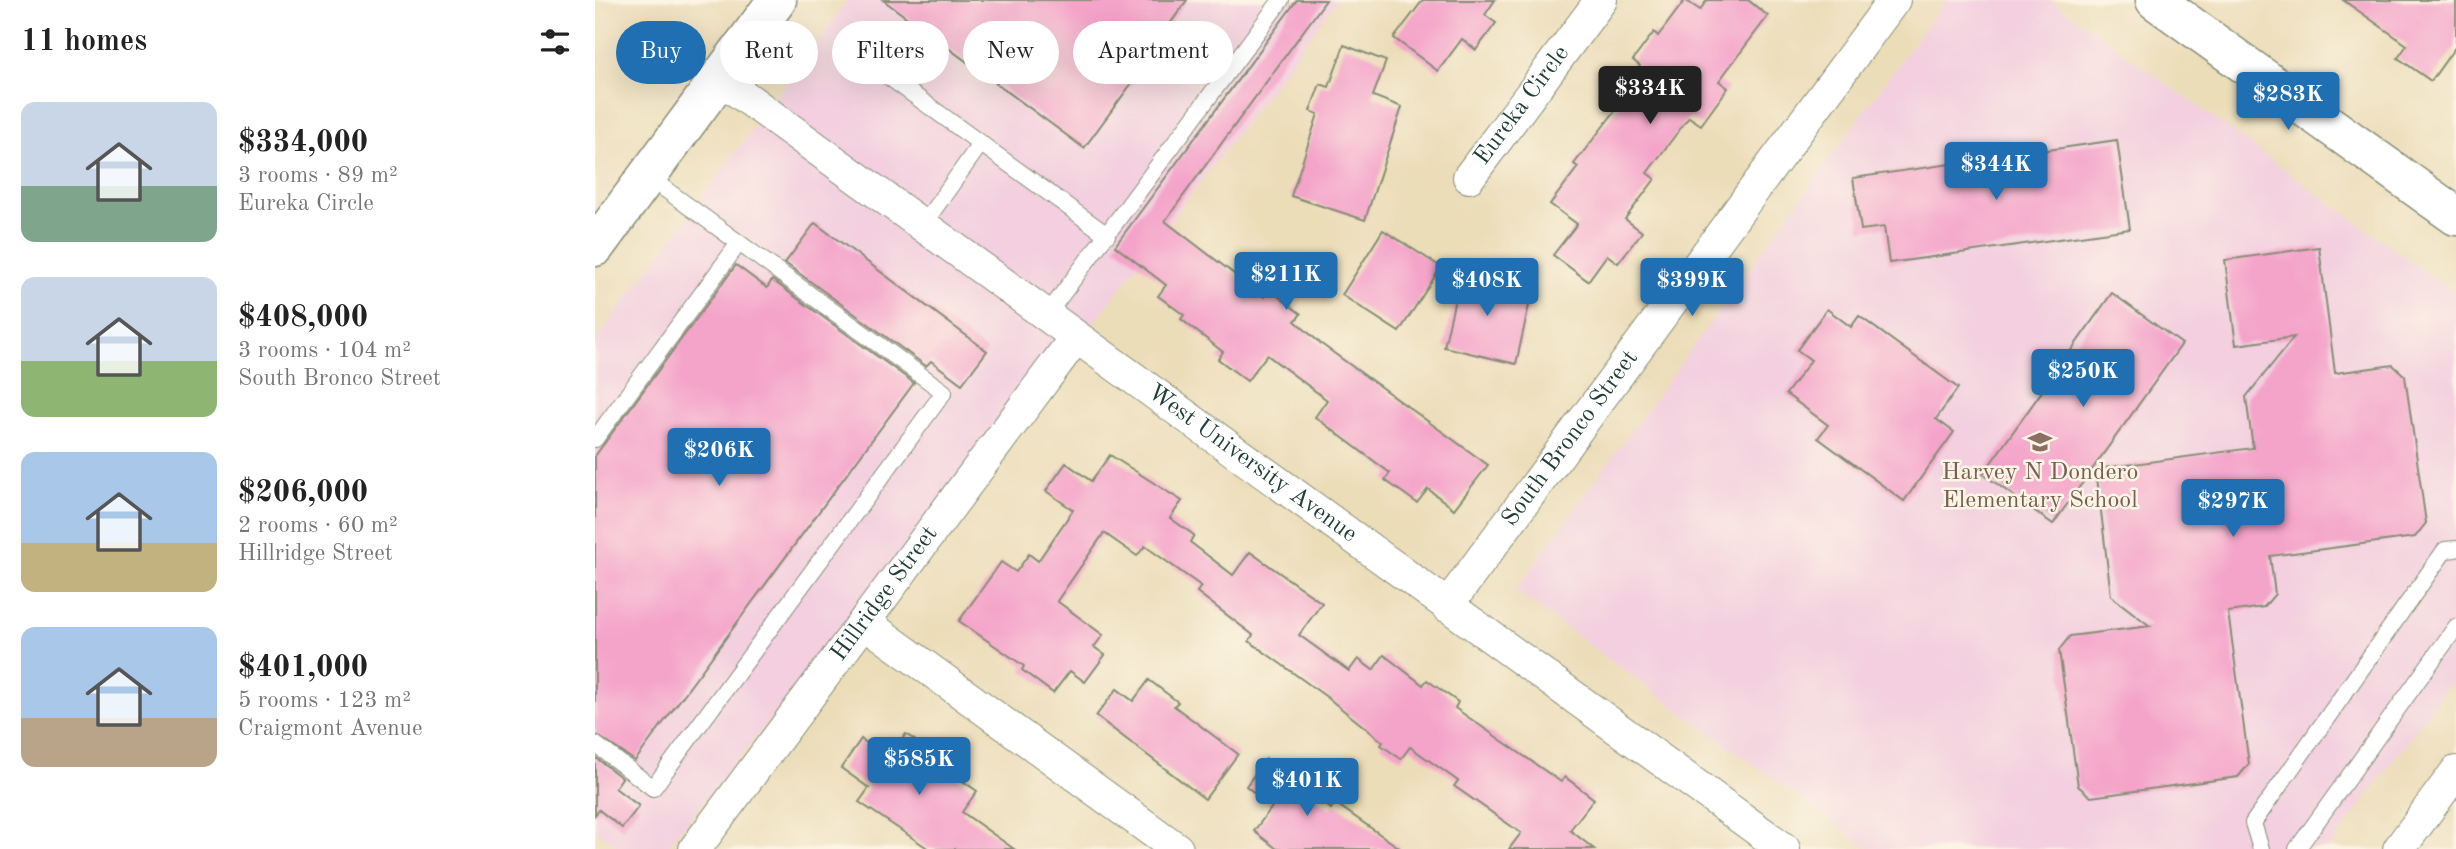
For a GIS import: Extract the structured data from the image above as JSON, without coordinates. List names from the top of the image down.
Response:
{
  "streets": {
    "street": [
      "Eureka Circle",
      "South Bronco Street",
      "West University Avenue",
      "Hillridge Street"
    ]
  },
  "crossings": [
    ["South Bronco Street", "West University Avenue"],
    ["West University Avenue", "Hillridge Street"]
  ],
  "places": {
    "school or university": ["Harvey N Dondero Elementary School"]
  },
  "page": {
    "heading": "11 homes",
    "chip": [
      "Buy",
      "Rent",
      "Filters",
      "New",
      "Apartment"
    ],
    "price": [
      "$334K",
      "$283K",
      "$344K",
      "$211K",
      "$408K",
      "$399K",
      "$250K",
      "$206K",
      "$297K",
      "$585K",
      "$401K"
    ],
    "list": [
      {
        "name": "$334,000",
        "note": "3 rooms · 89 m² · Eureka Circle"
      },
      {
        "name": "$408,000",
        "note": "3 rooms · 104 m² · South Bronco Street"
      },
      {
        "name": "$206,000",
        "note": "2 rooms · 60 m² · Hillridge Street"
      },
      {
        "name": "$401,000",
        "note": "5 rooms · 123 m² · Craigmont Avenue"
      }
    ]
  }
}
